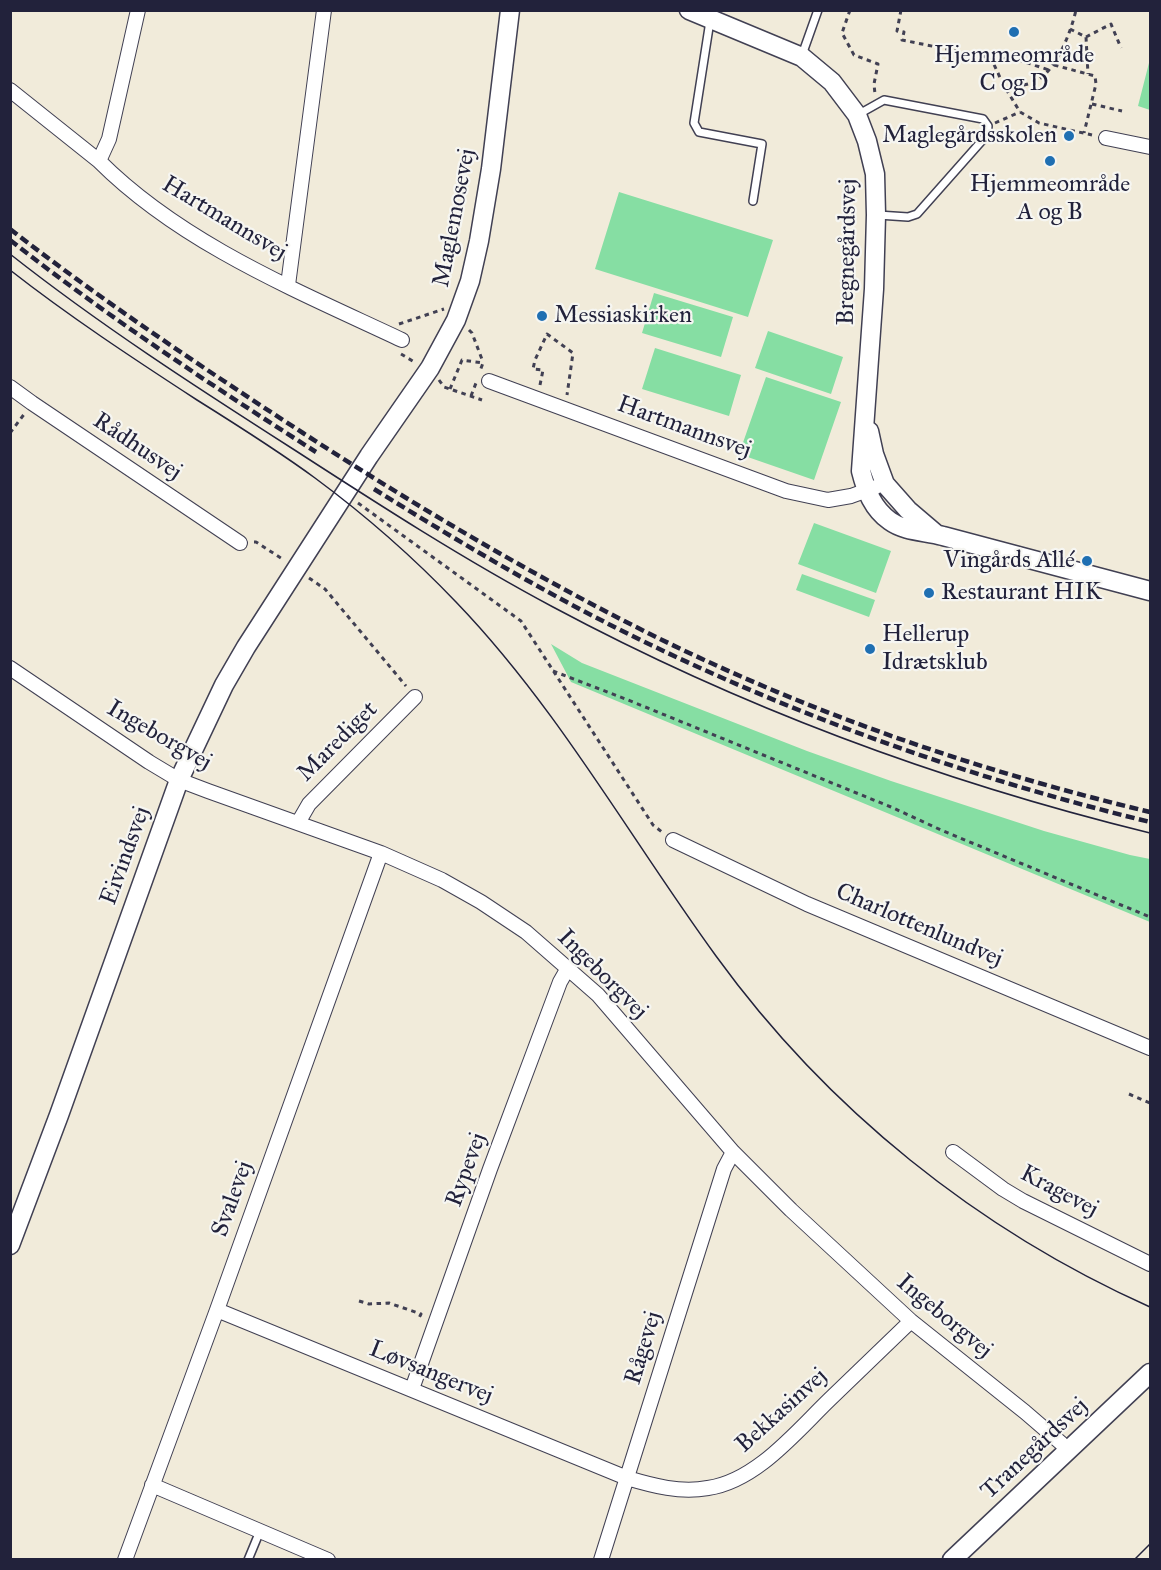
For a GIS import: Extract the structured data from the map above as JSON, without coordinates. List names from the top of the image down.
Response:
{
  "streets": {
    "street": [
      "Maglemosevej",
      "Hartmannsvej",
      "Bregnegårdsvej",
      "Rådhusvej",
      "Ingeborgvej",
      "Marediget",
      "Eivindsvej",
      "Charlottenlundvej",
      "Rypevej",
      "Kragevej",
      "Svalevej",
      "Rågevej",
      "Løvsangervej",
      "Bekkasinvej",
      "Tranegårdsvej"
    ]
  },
  "crossings": [
    ["Maglemosevej", "Eivindsvej"],
    ["Ingeborgvej", "Marediget"],
    ["Ingeborgvej", "Eivindsvej"],
    ["Ingeborgvej", "Rypevej"],
    ["Ingeborgvej", "Svalevej"],
    ["Ingeborgvej", "Rågevej"],
    ["Ingeborgvej", "Bekkasinvej"],
    ["Ingeborgvej", "Tranegårdsvej"],
    ["Rypevej", "Løvsangervej"],
    ["Svalevej", "Løvsangervej"],
    ["Rågevej", "Løvsangervej"],
    ["Rågevej", "Bekkasinvej"],
    ["Løvsangervej", "Bekkasinvej"]
  ],
  "places": [
    "Hjemmeområde C og D",
    "Maglegårdsskolen",
    "Hjemmeområde A og B",
    "Messiaskirken",
    "Vingårds Allé",
    "Restaurant HIK",
    "Hellerup Idrætsklub"
  ]
}
